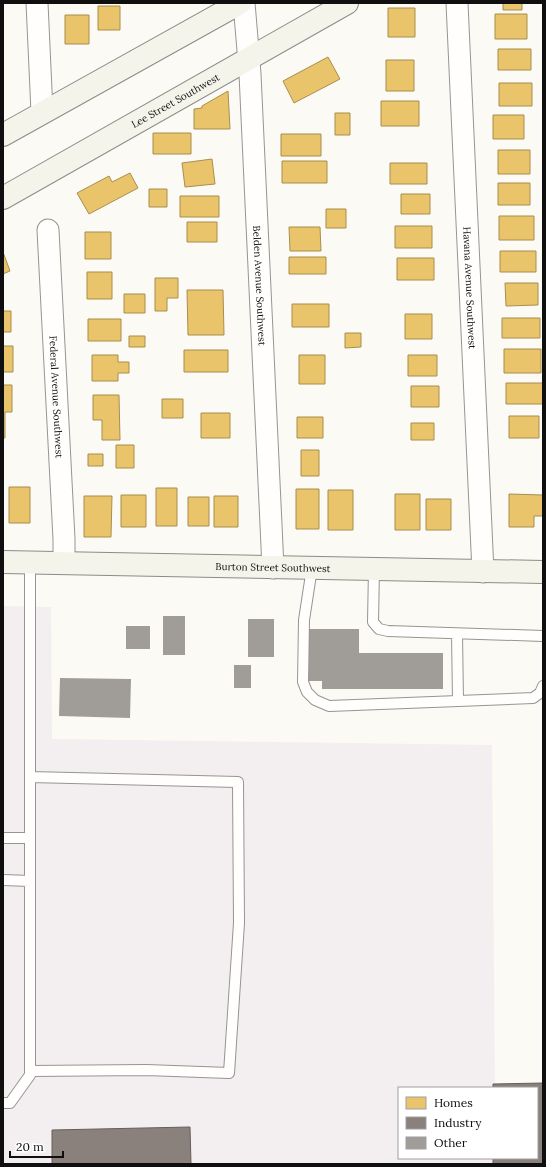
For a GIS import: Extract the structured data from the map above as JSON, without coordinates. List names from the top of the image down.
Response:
{
  "streets": {
    "street": [
      "Lee Street Southwest",
      "Belden Avenue Southwest",
      "Havana Avenue Southwest",
      "Federal Avenue Southwest",
      "Burton Street Southwest"
    ]
  },
  "crossings": [
    ["Lee Street Southwest", "Belden Avenue Southwest"],
    ["Belden Avenue Southwest", "Burton Street Southwest"],
    ["Havana Avenue Southwest", "Burton Street Southwest"],
    ["Federal Avenue Southwest", "Burton Street Southwest"]
  ],
  "legend": ["Homes", "Industry", "Other"],
  "scale_bar": "20 m"
}
